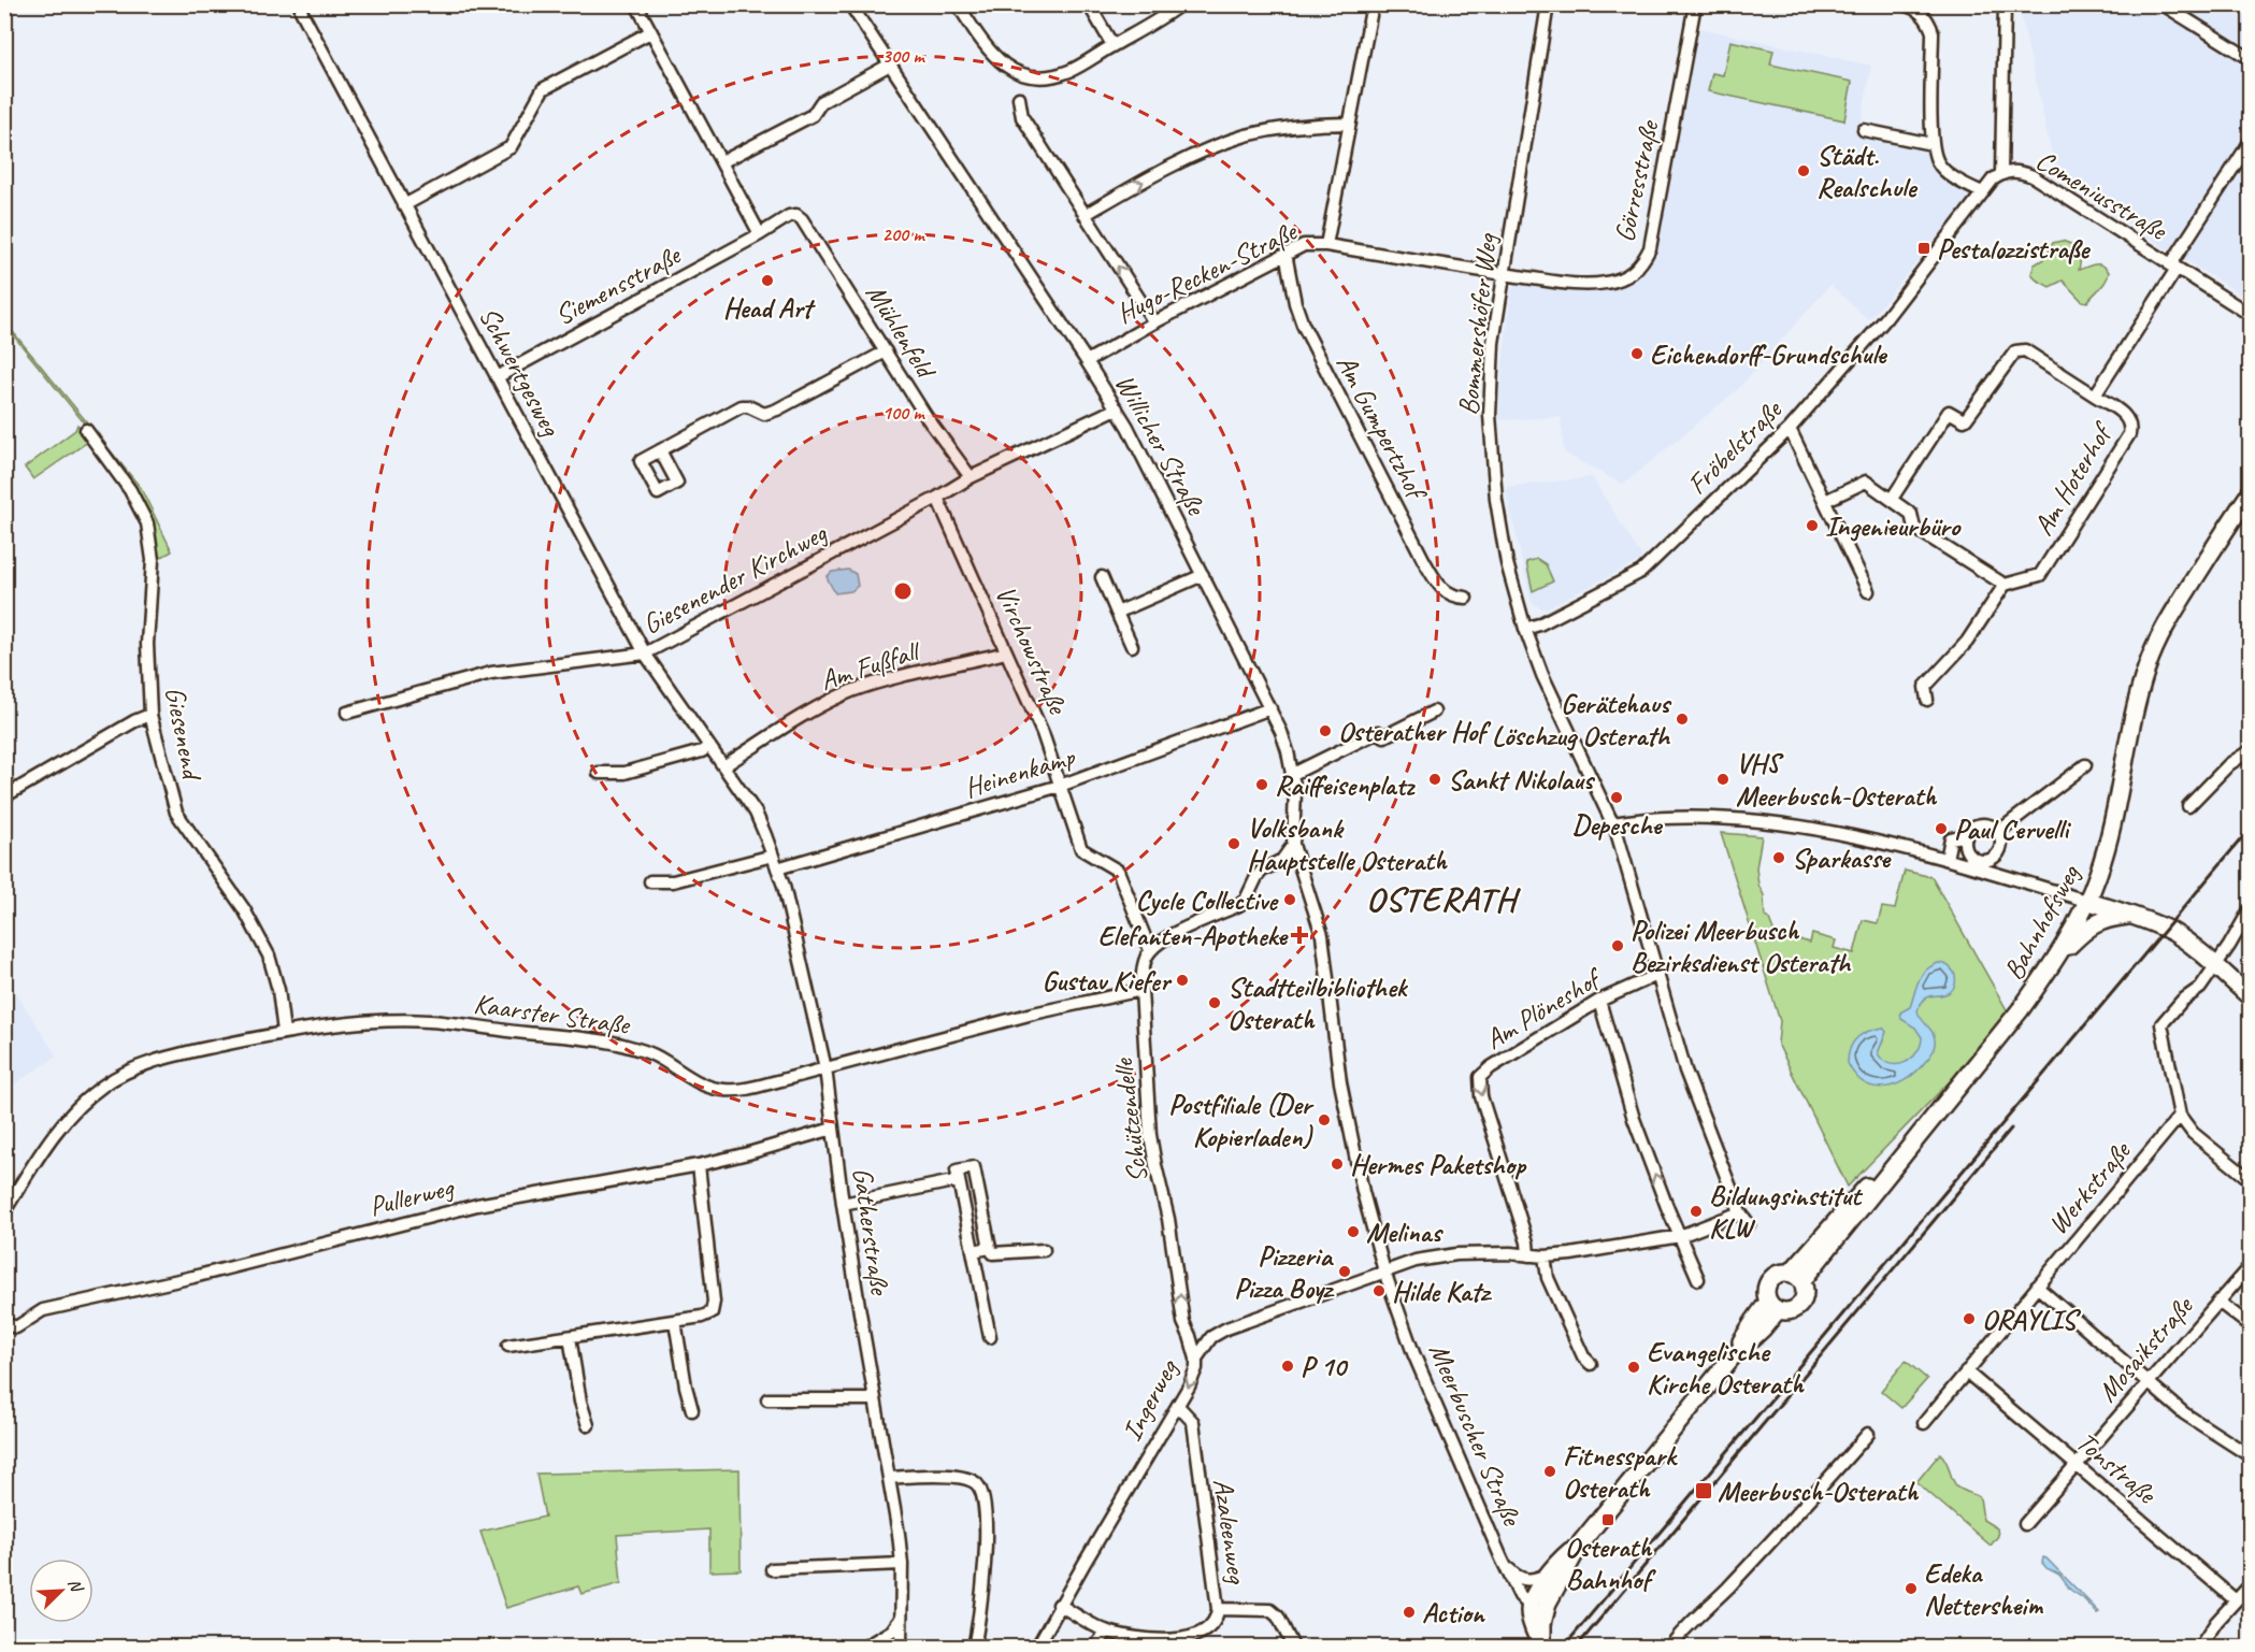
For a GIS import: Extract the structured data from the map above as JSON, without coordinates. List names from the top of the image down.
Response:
{
  "streets": {
    "main road": ["Bahnhofsweg", "Meerbuscher Straße"],
    "street": [
      "Görresstraße",
      "Comeniusstraße",
      "Hugo-Recken-Straße",
      "Siemensstraße",
      "Bommershöfer Weg",
      "Mühlenfeld",
      "Schwertgesweg",
      "Am Gumpertzhof",
      "Willicher Straße",
      "Fröbelstraße",
      "Am Hoterhof",
      "Giesenender Kirchweg",
      "Virchowstraße",
      "Am Fußfall",
      "Giesenend",
      "Heinenkamp",
      "Am Plöneshof",
      "Kaarster Straße",
      "Schützendelle",
      "Werkstraße",
      "Pullerweg",
      "Gatherstraße",
      "Mosaikstraße",
      "Ingerweg",
      "Tonstraße",
      "Azaleenweg"
    ]
  },
  "crossings": [
    ["Görresstraße", "Hugo-Recken-Straße"],
    ["Görresstraße", "Bommershöfer Weg"],
    ["Comeniusstraße", "Fröbelstraße"],
    ["Comeniusstraße", "Am Hoterhof"],
    ["Hugo-Recken-Straße", "Bommershöfer Weg"],
    ["Hugo-Recken-Straße", "Am Gumpertzhof"],
    ["Hugo-Recken-Straße", "Willicher Straße"],
    ["Siemensstraße", "Mühlenfeld"],
    ["Siemensstraße", "Schwertgesweg"],
    ["Bommershöfer Weg", "Fröbelstraße"],
    ["Bommershöfer Weg", "Am Plöneshof"],
    ["Bommershöfer Weg", "Ingerweg"],
    ["Mühlenfeld", "Giesenender Kirchweg"],
    ["Schwertgesweg", "Giesenender Kirchweg"],
    ["Schwertgesweg", "Am Fußfall"],
    ["Schwertgesweg", "Heinenkamp"],
    ["Schwertgesweg", "Kaarster Straße"],
    ["Schwertgesweg", "Gatherstraße"],
    ["Willicher Straße", "Giesenender Kirchweg"],
    ["Willicher Straße", "Heinenkamp"],
    ["Willicher Straße", "Meerbuscher Straße"],
    ["Giesenender Kirchweg", "Virchowstraße"],
    ["Virchowstraße", "Am Fußfall"],
    ["Virchowstraße", "Heinenkamp"],
    ["Virchowstraße", "Schützendelle"],
    ["Giesenend", "Kaarster Straße"],
    ["Am Plöneshof", "Ingerweg"],
    ["Kaarster Straße", "Schützendelle"],
    ["Kaarster Straße", "Gatherstraße"],
    ["Schützendelle", "Ingerweg"],
    ["Werkstraße", "Tonstraße"],
    ["Pullerweg", "Gatherstraße"],
    ["Mosaikstraße", "Tonstraße"],
    ["Ingerweg", "Meerbuscher Straße"],
    ["Ingerweg", "Azaleenweg"]
  ],
  "one_way": ["Am Plöneshof", "Schützendelle"],
  "districts": ["OSTERATH"],
  "places": {
    "other": [
      "Städt. Realschule",
      "Head Art",
      "Eichendorff-Grundschule",
      "Ingenieurbüro",
      "Gerätehaus Löschzug Osterath",
      "Osterather Hof",
      "Sankt Nikolaus",
      "VHS Meerbusch-Osterath",
      "Raiffeisenplatz",
      "Depesche",
      "Paul Cervelli",
      "Volksbank Hauptstelle Osterath",
      "Sparkasse",
      "Cycle Collective",
      "Polizei Meerbusch Bezirksdienst Osterath",
      "Gustav Kiefer",
      "Stadtteilbibliothek Osterath",
      "Postfiliale (Der Kopierladen)",
      "Hermes Paketshop",
      "Bildungsinstitut KLW",
      "Melinas",
      "Pizzeria Pizza Boyz",
      "Hilde Katz",
      "ORAYLIS",
      "P 10",
      "Evangelische Kirche Osterath",
      "Fitnesspark Osterath",
      "Edeka Nettersheim",
      "Action"
    ],
    "transit": ["Pestalozzistraße", "Meerbusch-Osterath", "Osterath Bahnhof"],
    "health": ["Elefanten-Apotheke"]
  },
  "north": "top right",
  "rings": ["300 m", "200 m", "100 m"]
}
